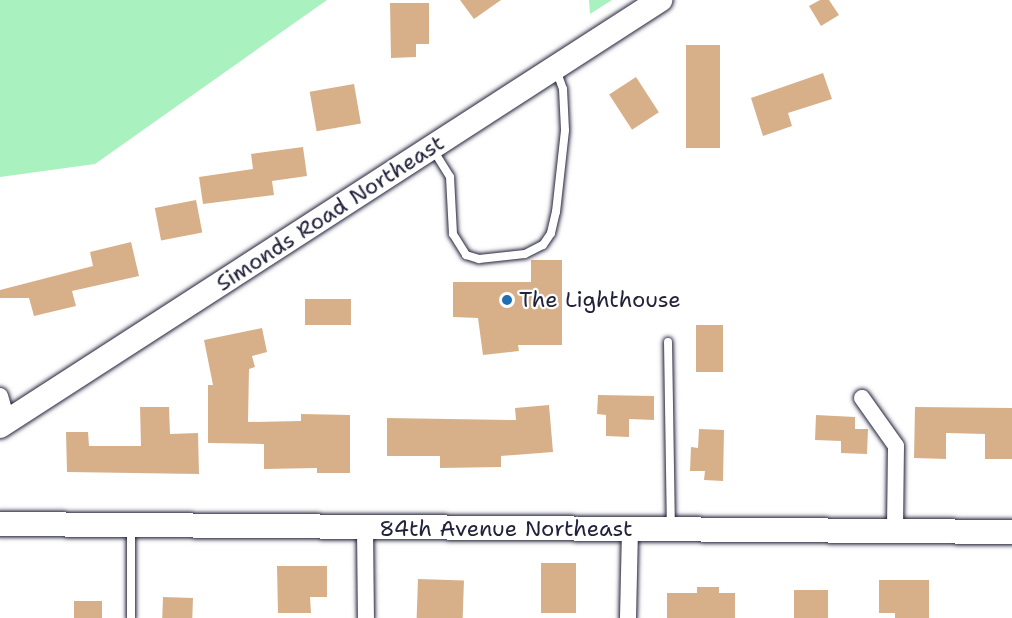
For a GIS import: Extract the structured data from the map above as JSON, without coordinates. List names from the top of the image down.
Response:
{
  "streets": {
    "street": ["Simonds Road Northeast", "84th Avenue Northeast"]
  },
  "places": ["The Lighthouse"]
}
